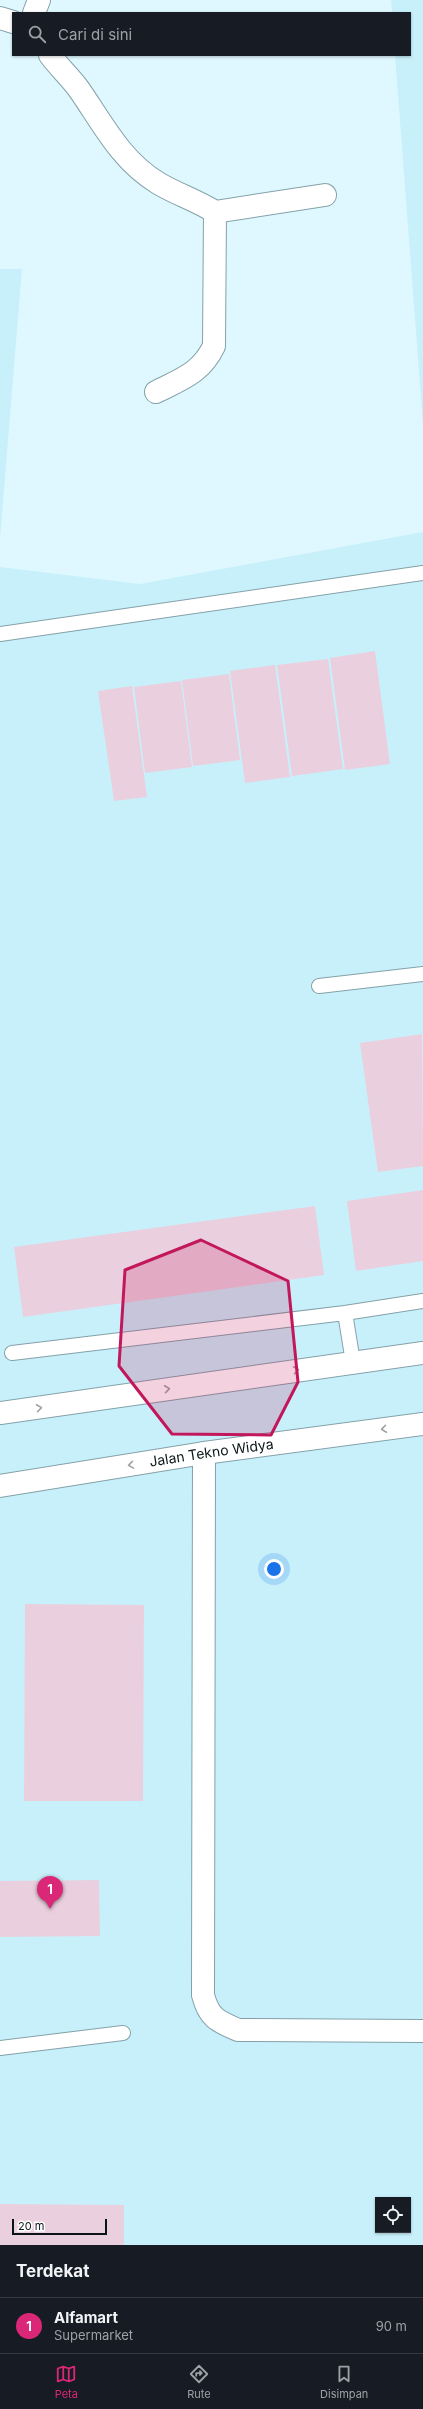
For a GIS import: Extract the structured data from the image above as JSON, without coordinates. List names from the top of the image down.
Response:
{
  "streets": {
    "street": ["Jalan Tekno Widya"]
  },
  "scale_bar": "20 m",
  "page": {
    "search": "Cari di sini",
    "pins": "1",
    "scale": "20 m",
    "heading": "Terdekat",
    "list": [
      {
        "mark": "1",
        "name": "Alfamart",
        "note": "Supermarket",
        "value": "90 m"
      }
    ],
    "nav": ["Peta", "Rute", "Disimpan"]
  }
}
